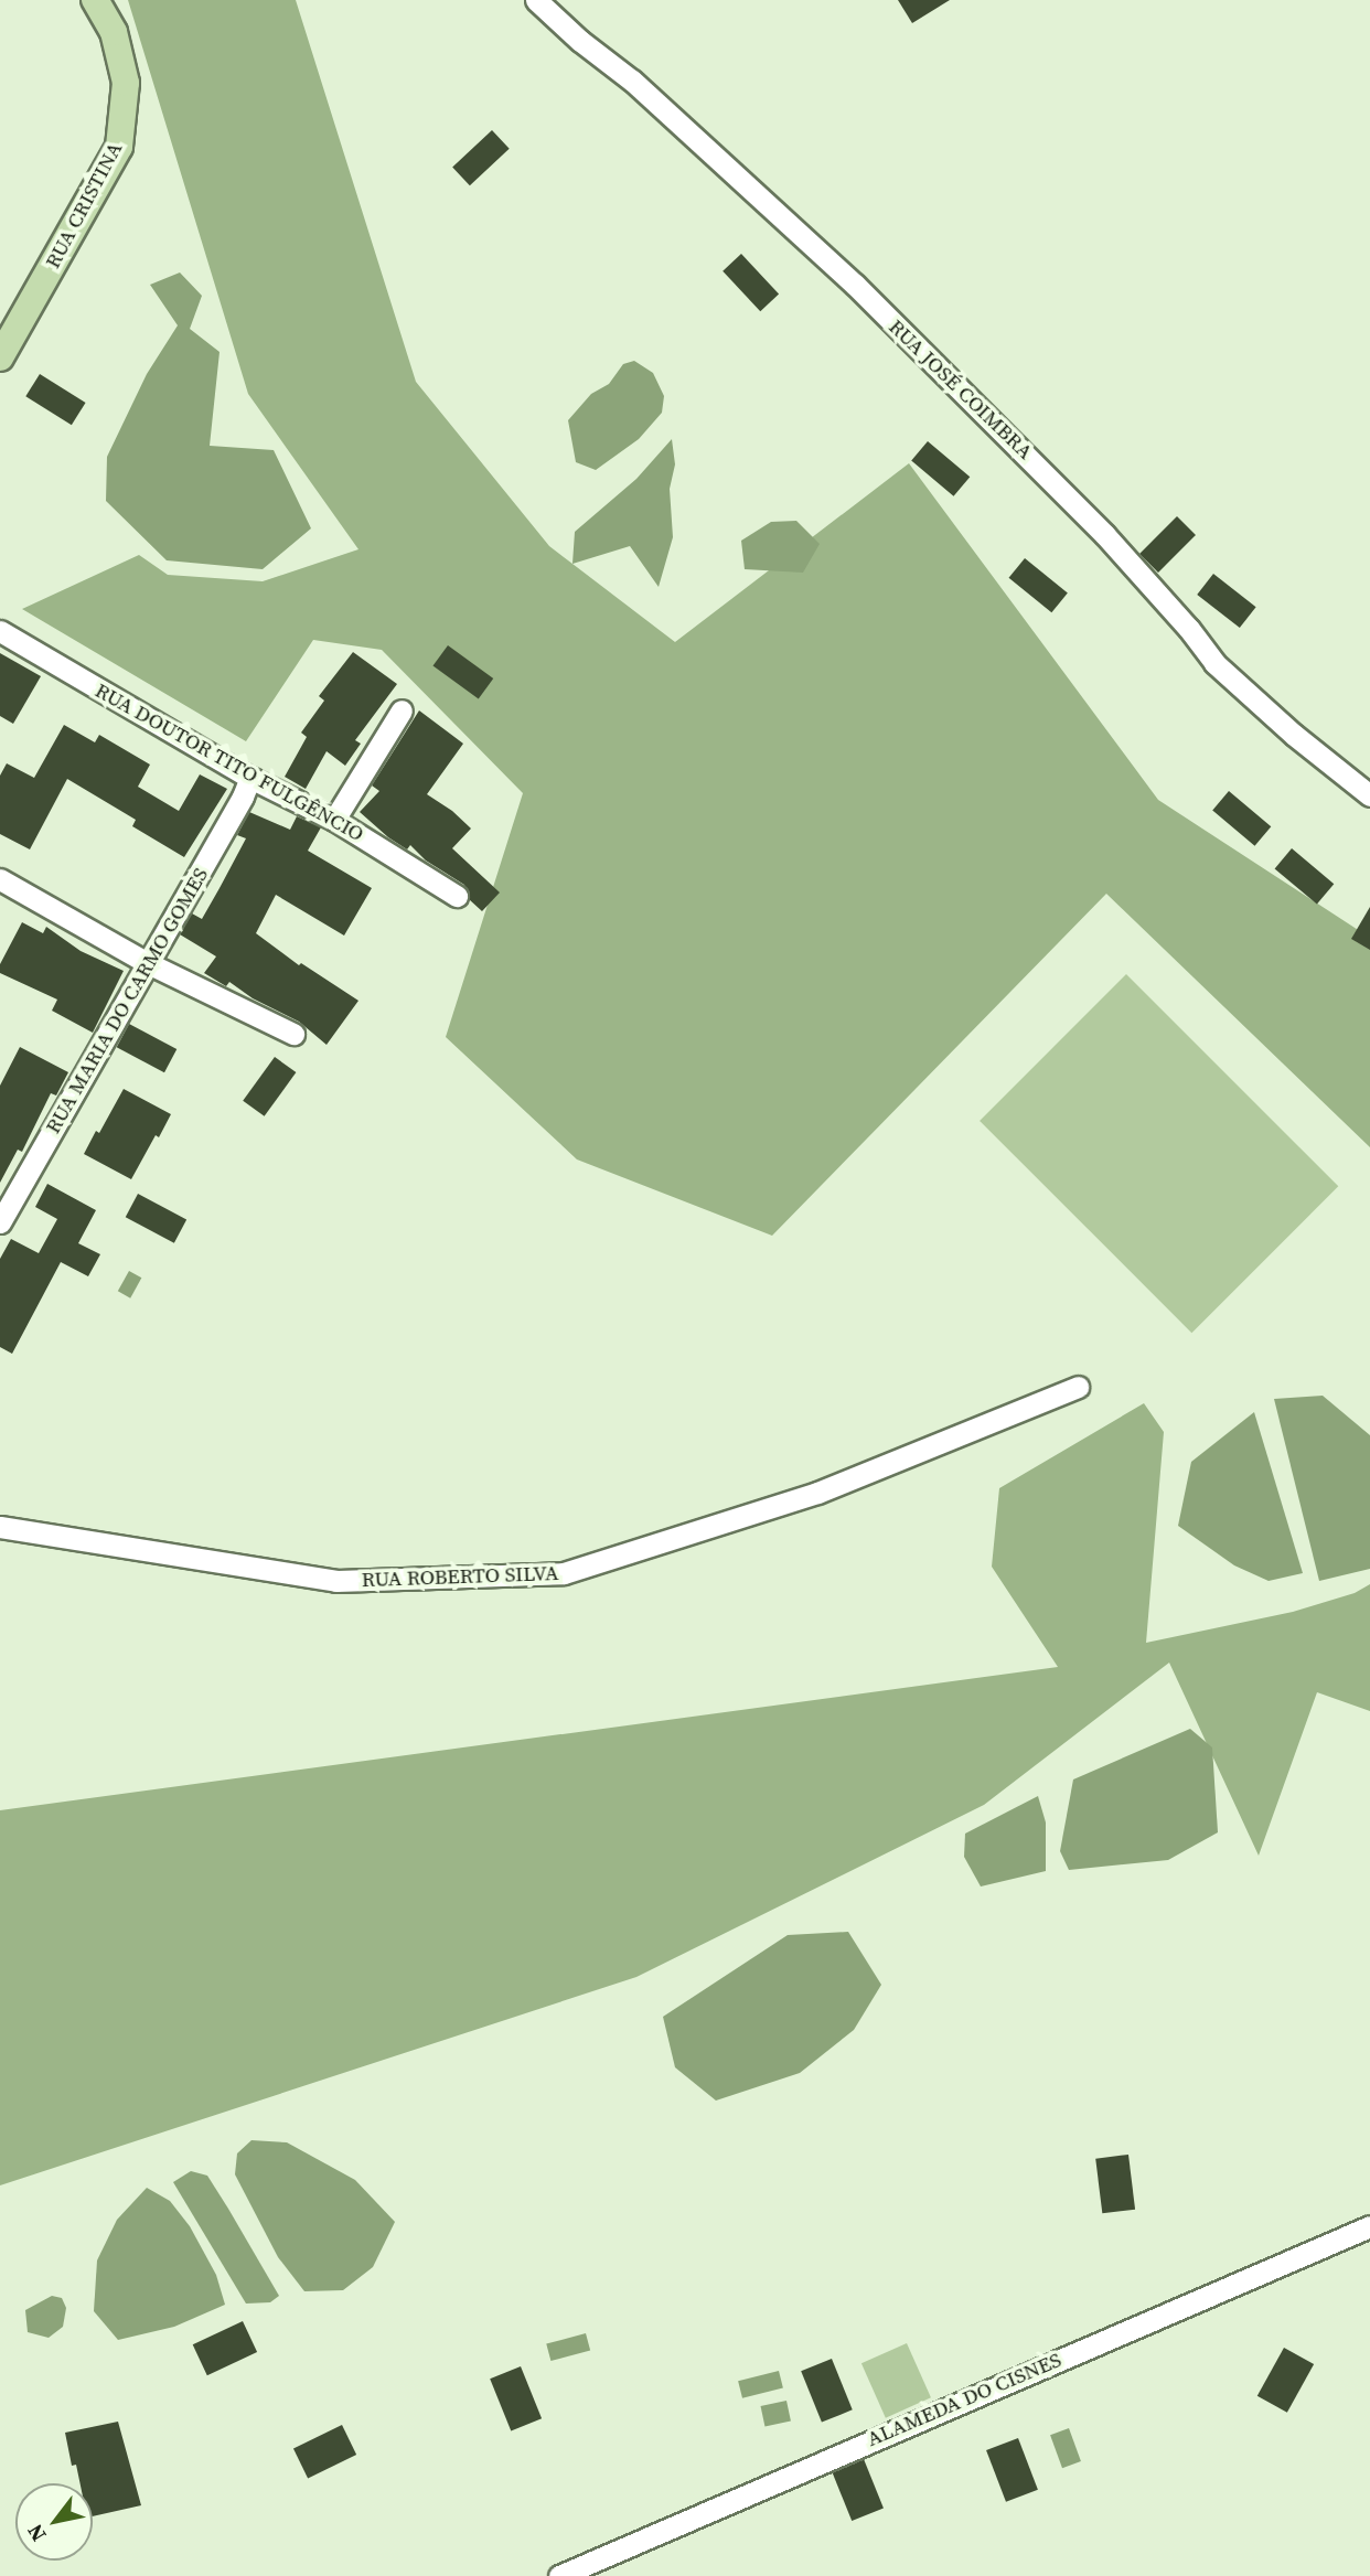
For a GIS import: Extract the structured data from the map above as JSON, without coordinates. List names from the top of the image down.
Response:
{
  "streets": {
    "main road": ["RUA CRISTINA"],
    "street": [
      "RUA JOSÉ COIMBRA",
      "RUA DOUTOR TITO FULGÊNCIO",
      "RUA MARIA DO CARMO GOMES",
      "RUA ROBERTO SILVA",
      "ALAMEDA DO CISNES"
    ]
  },
  "crossings": [
    ["RUA DOUTOR TITO FULGÊNCIO", "RUA MARIA DO CARMO GOMES"]
  ],
  "north": "bottom left"
}
